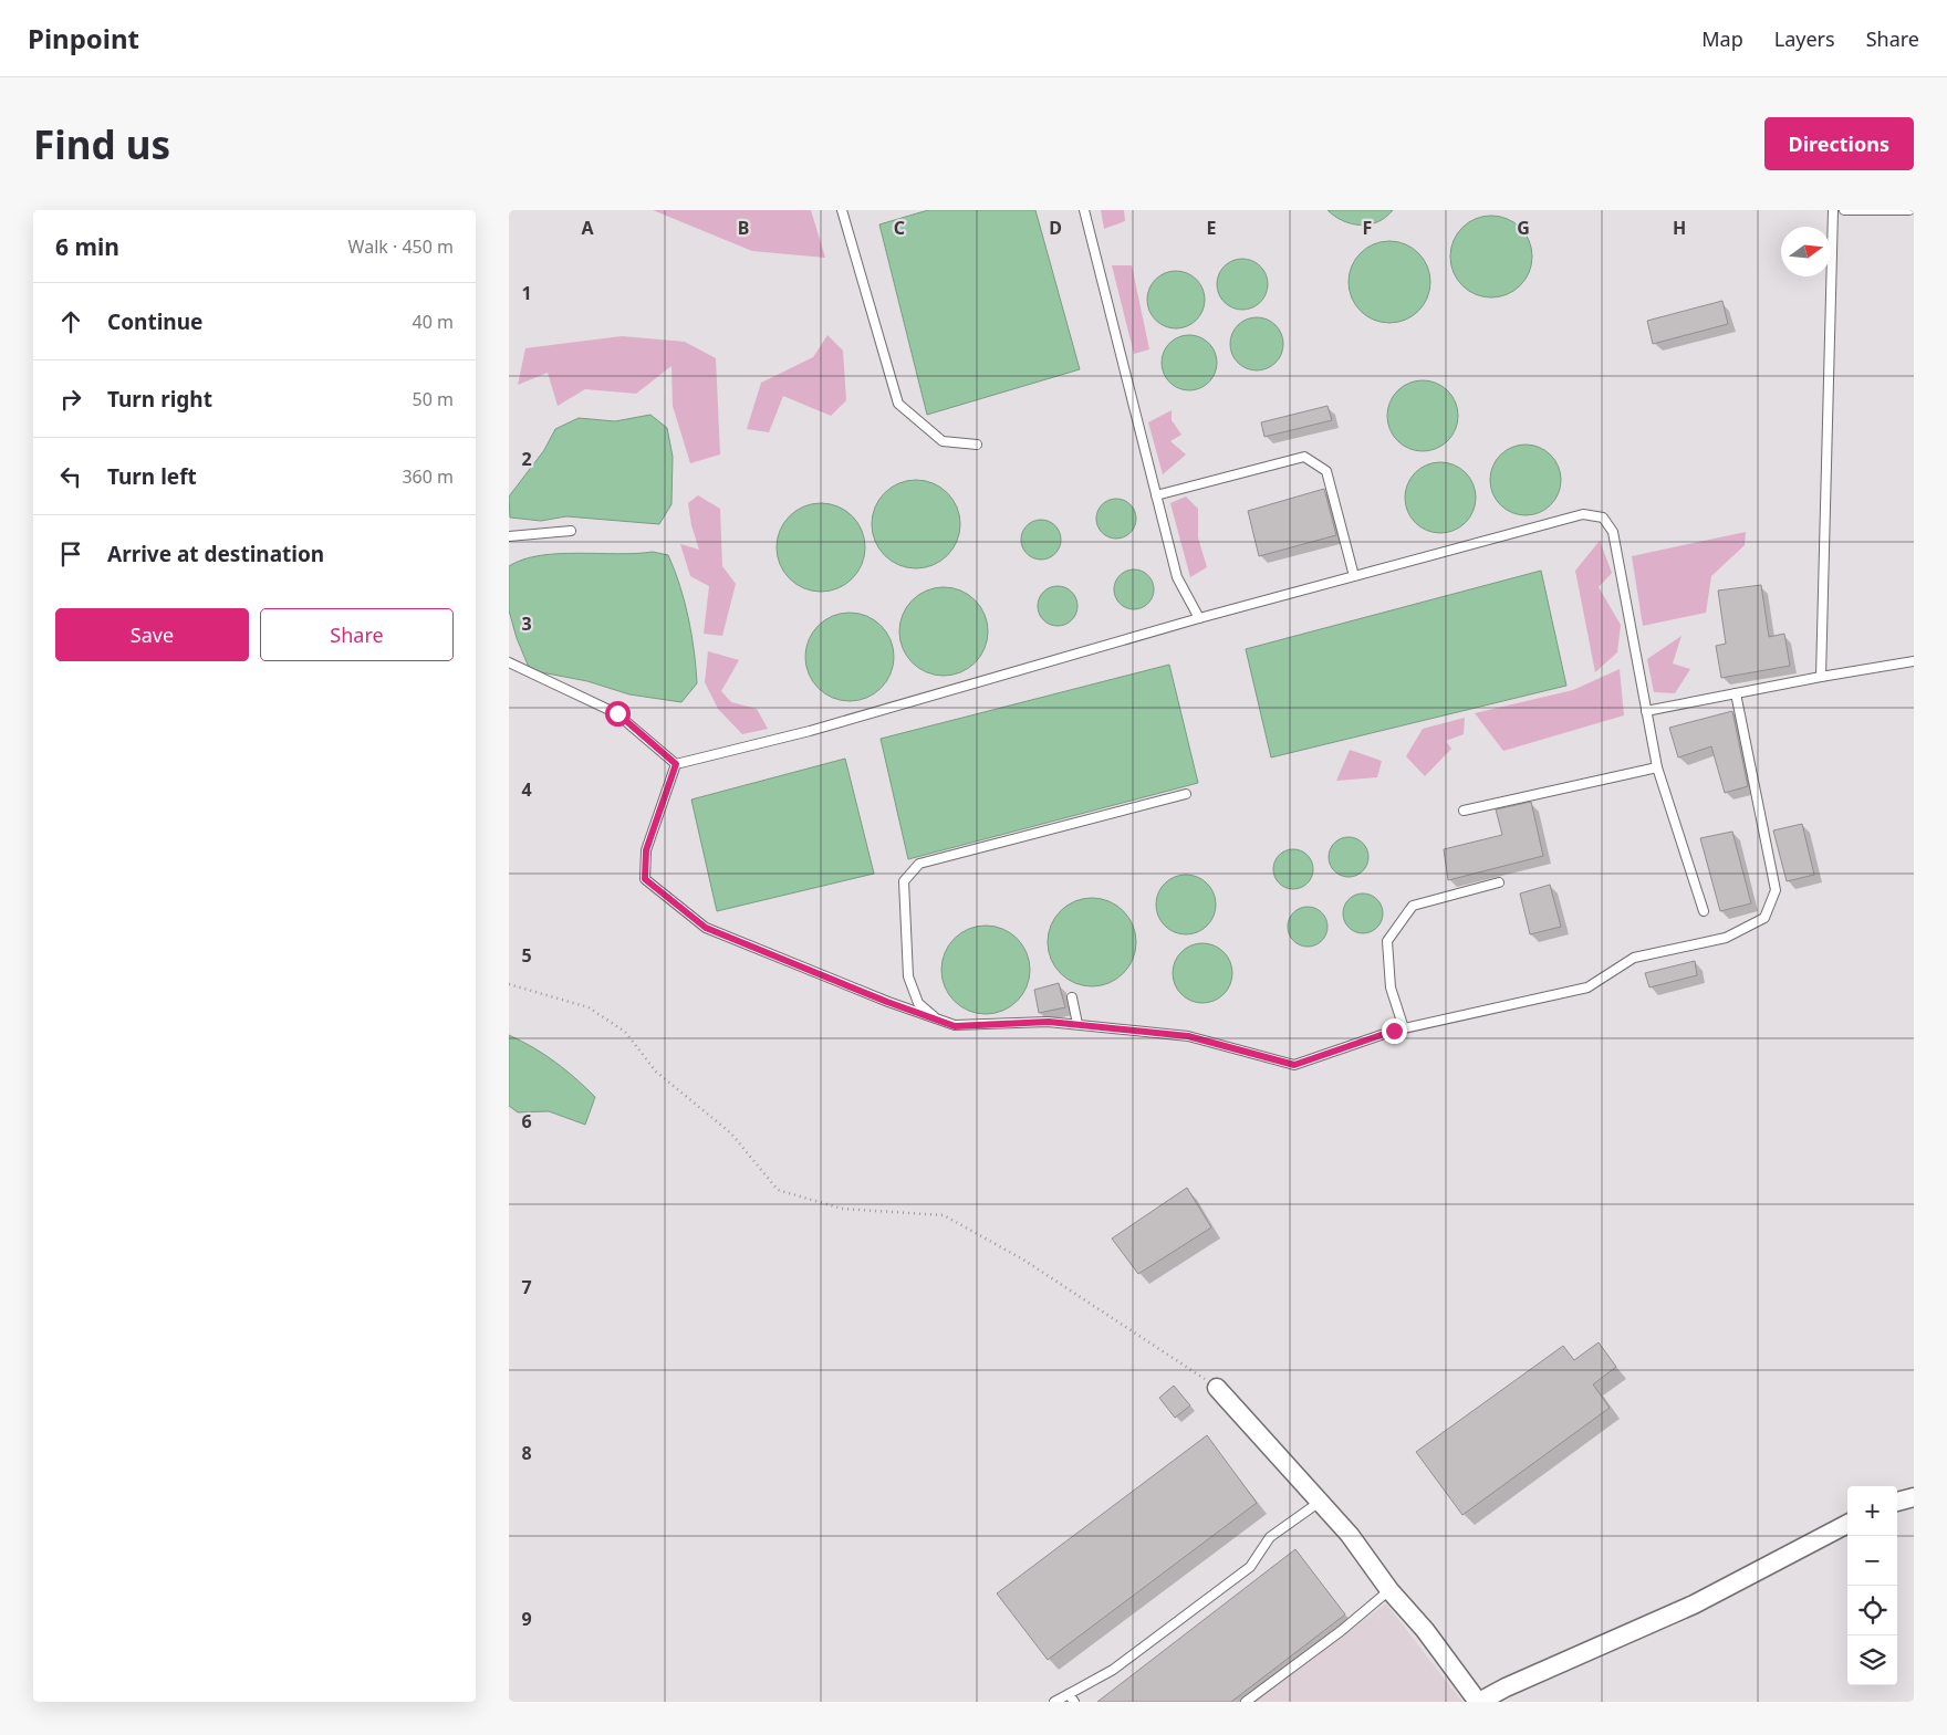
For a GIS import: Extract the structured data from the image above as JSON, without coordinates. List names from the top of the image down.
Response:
{
  "north": "right",
  "page": {
    "header": "Pinpoint",
    "nav": ["Map", "Layers", "Share"],
    "buttons": [
      "Directions",
      ["Save", "Share"]
    ],
    "title": "Find us",
    "heading": ["6 min", "Walk · 450 m"],
    "list": [
      ["Continue", "40 m"],
      ["Turn right", "50 m"],
      ["Turn left", "360 m"],
      "Arrive at destination"
    ],
    "map_buttons": ["+", "−"]
  },
  "grid": {
    "columns": [
      "A",
      "B",
      "C",
      "D",
      "E",
      "F",
      "G",
      "H"
    ],
    "rows": [
      "1",
      "2",
      "3",
      "4",
      "5",
      "6",
      "7",
      "8",
      "9"
    ]
  }
}
